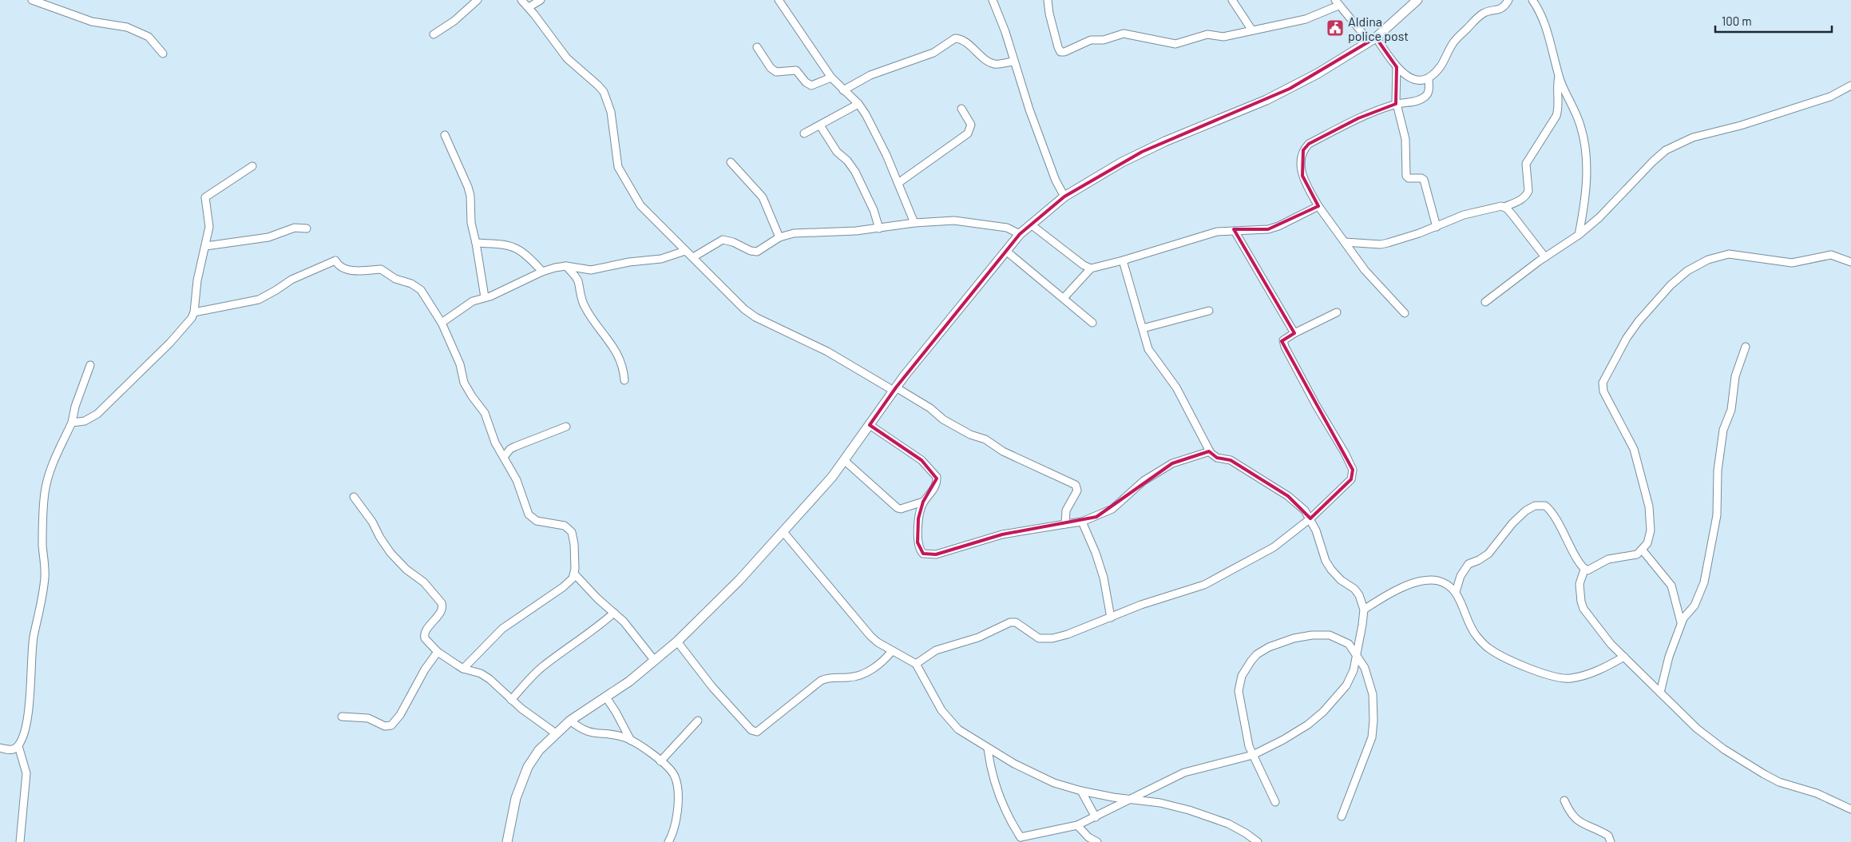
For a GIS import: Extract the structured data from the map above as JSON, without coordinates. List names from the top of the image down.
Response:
{
  "places": {
    "public building": ["Aldina police post"]
  },
  "scale_bar": "100 m"
}
